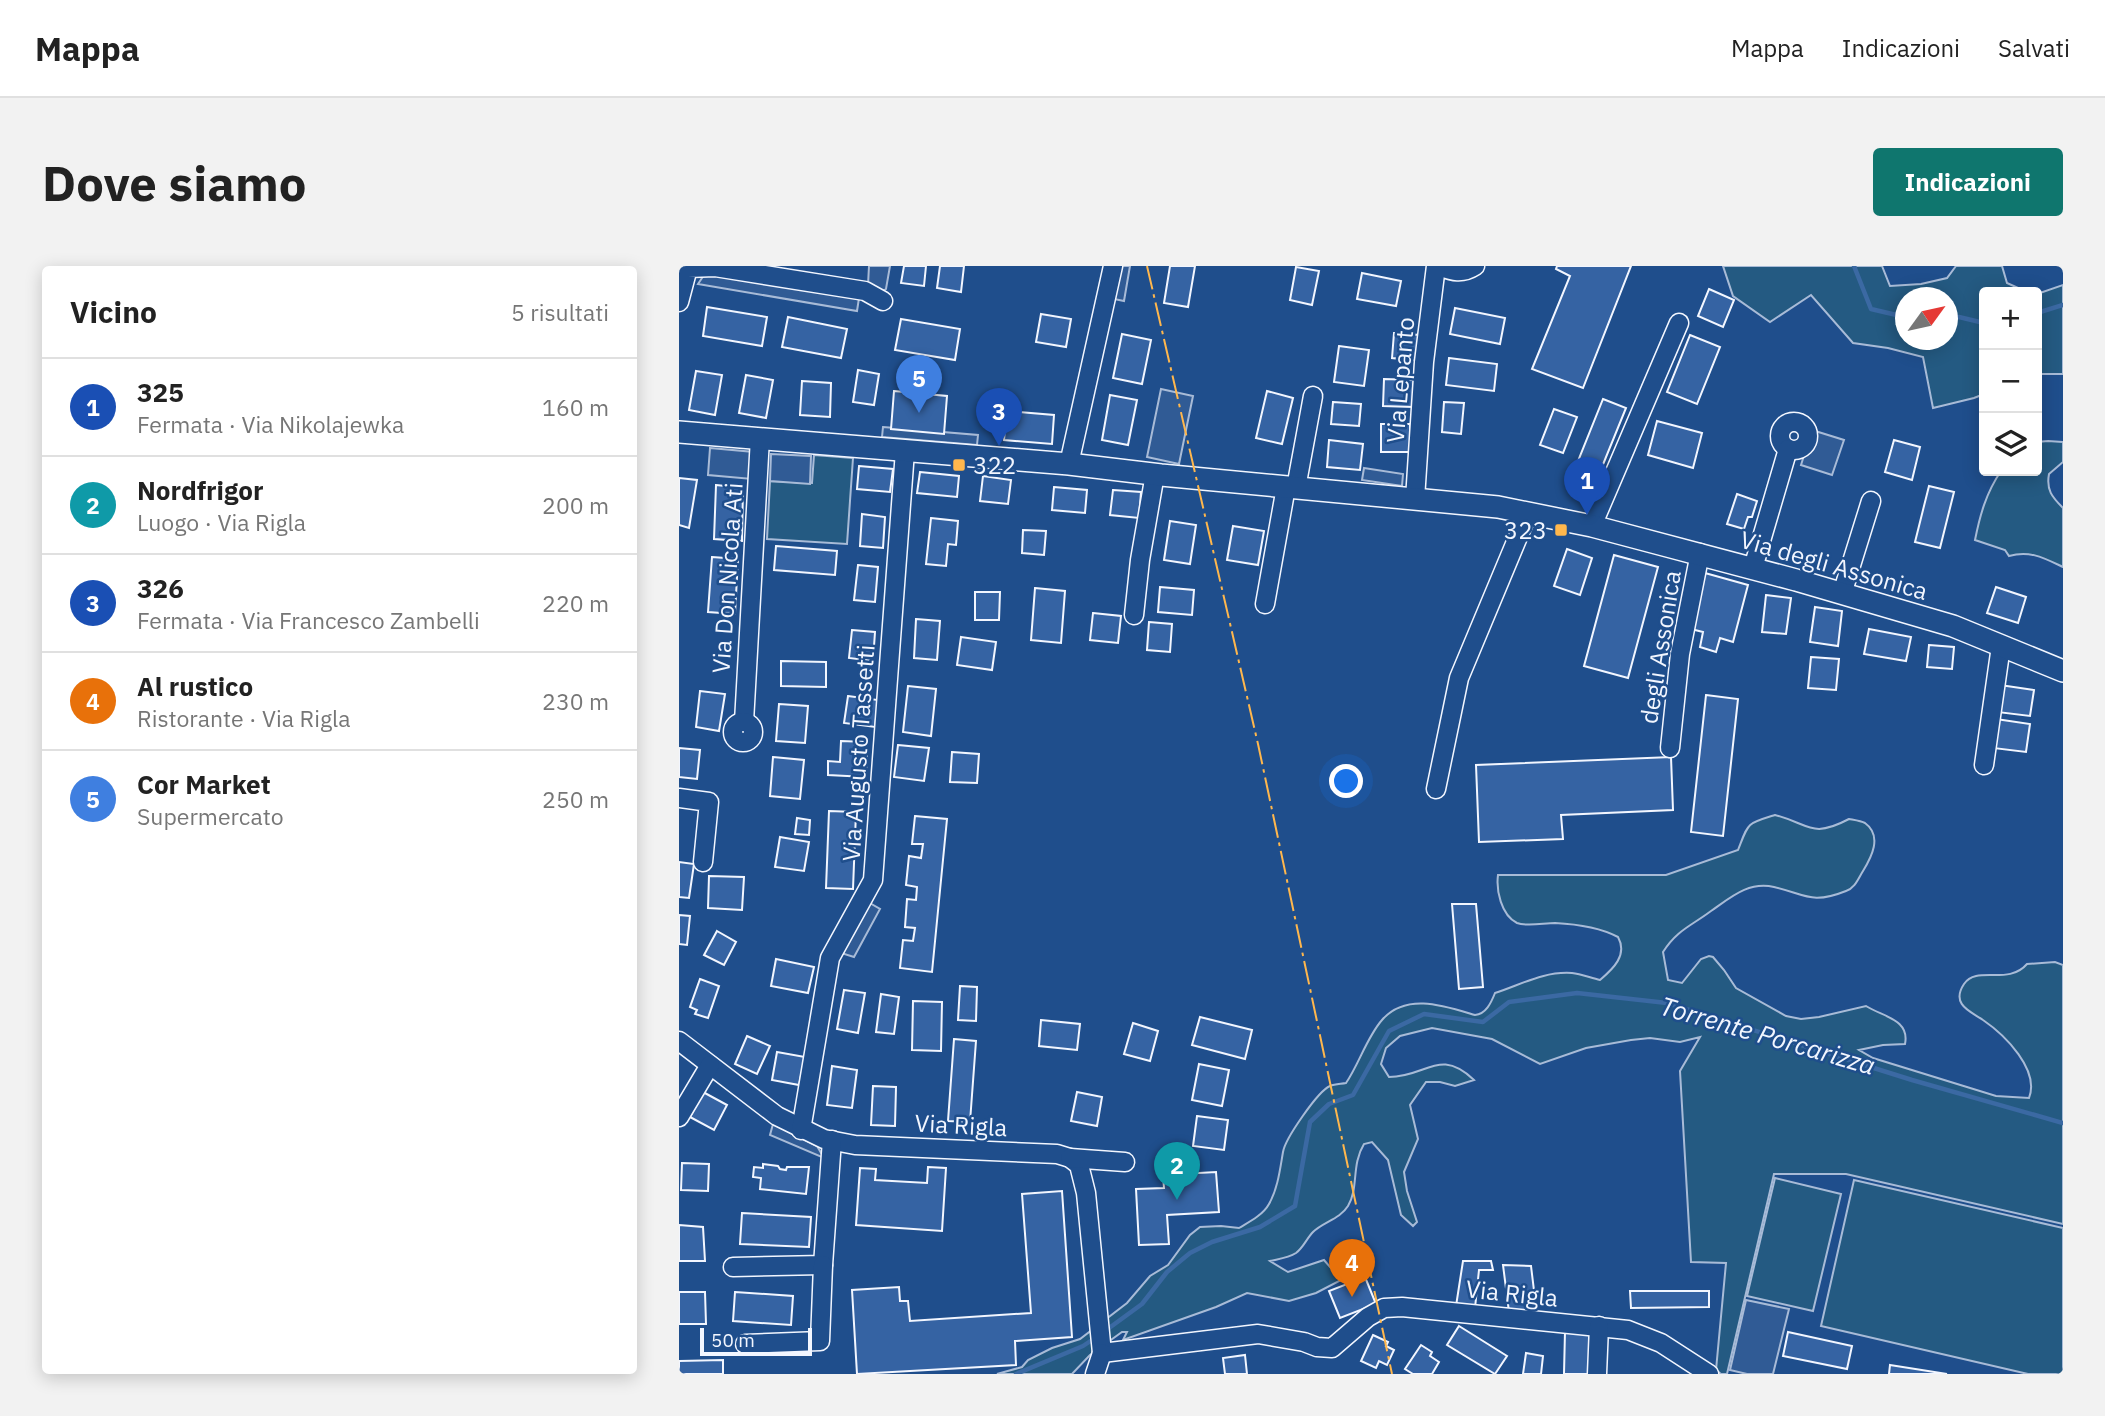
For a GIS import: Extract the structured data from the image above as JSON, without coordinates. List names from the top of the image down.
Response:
{
  "streets": {
    "main road": ["Via degli Assonica"],
    "street": [
      "Via Lepanto",
      "Via Don Nicola Ati",
      "degli Assonica",
      "Via Augusto Tassetti",
      "Via Rigla"
    ]
  },
  "crossings": [
    ["Via Lepanto", "Via degli Assonica"],
    ["Via degli Assonica", "Via Don Nicola Ati"],
    ["Via degli Assonica", "degli Assonica"],
    ["Via degli Assonica", "Via Augusto Tassetti"],
    ["Via Augusto Tassetti", "Via Rigla"]
  ],
  "water": ["Torrente Porcarizza"],
  "places": {
    "transit": ["322", "323"]
  },
  "scale_bar": "50 m",
  "north": "top right",
  "page": {
    "header": "Mappa",
    "nav": ["Mappa", "Indicazioni", "Salvati"],
    "buttons": "Indicazioni",
    "title": "Dove siamo",
    "heading": ["Vicino", "5 risultati"],
    "map_buttons": ["+", "−"],
    "pins": [
      "5",
      "3",
      "1",
      "2",
      "4"
    ],
    "list": [
      {
        "mark": "1",
        "name": "325",
        "note": "Fermata · Via Nikolajewka",
        "value": "160 m"
      },
      {
        "mark": "2",
        "name": "Nordfrigor",
        "note": "Luogo · Via Rigla",
        "value": "200 m"
      },
      {
        "mark": "3",
        "name": "326",
        "note": "Fermata · Via Francesco Zambelli",
        "value": "220 m"
      },
      {
        "mark": "4",
        "name": "Al rustico",
        "note": "Ristorante · Via Rigla",
        "value": "230 m"
      },
      {
        "mark": "5",
        "name": "Cor Market",
        "note": "Supermercato",
        "value": "250 m"
      }
    ],
    "scale": "50 m"
  }
}
